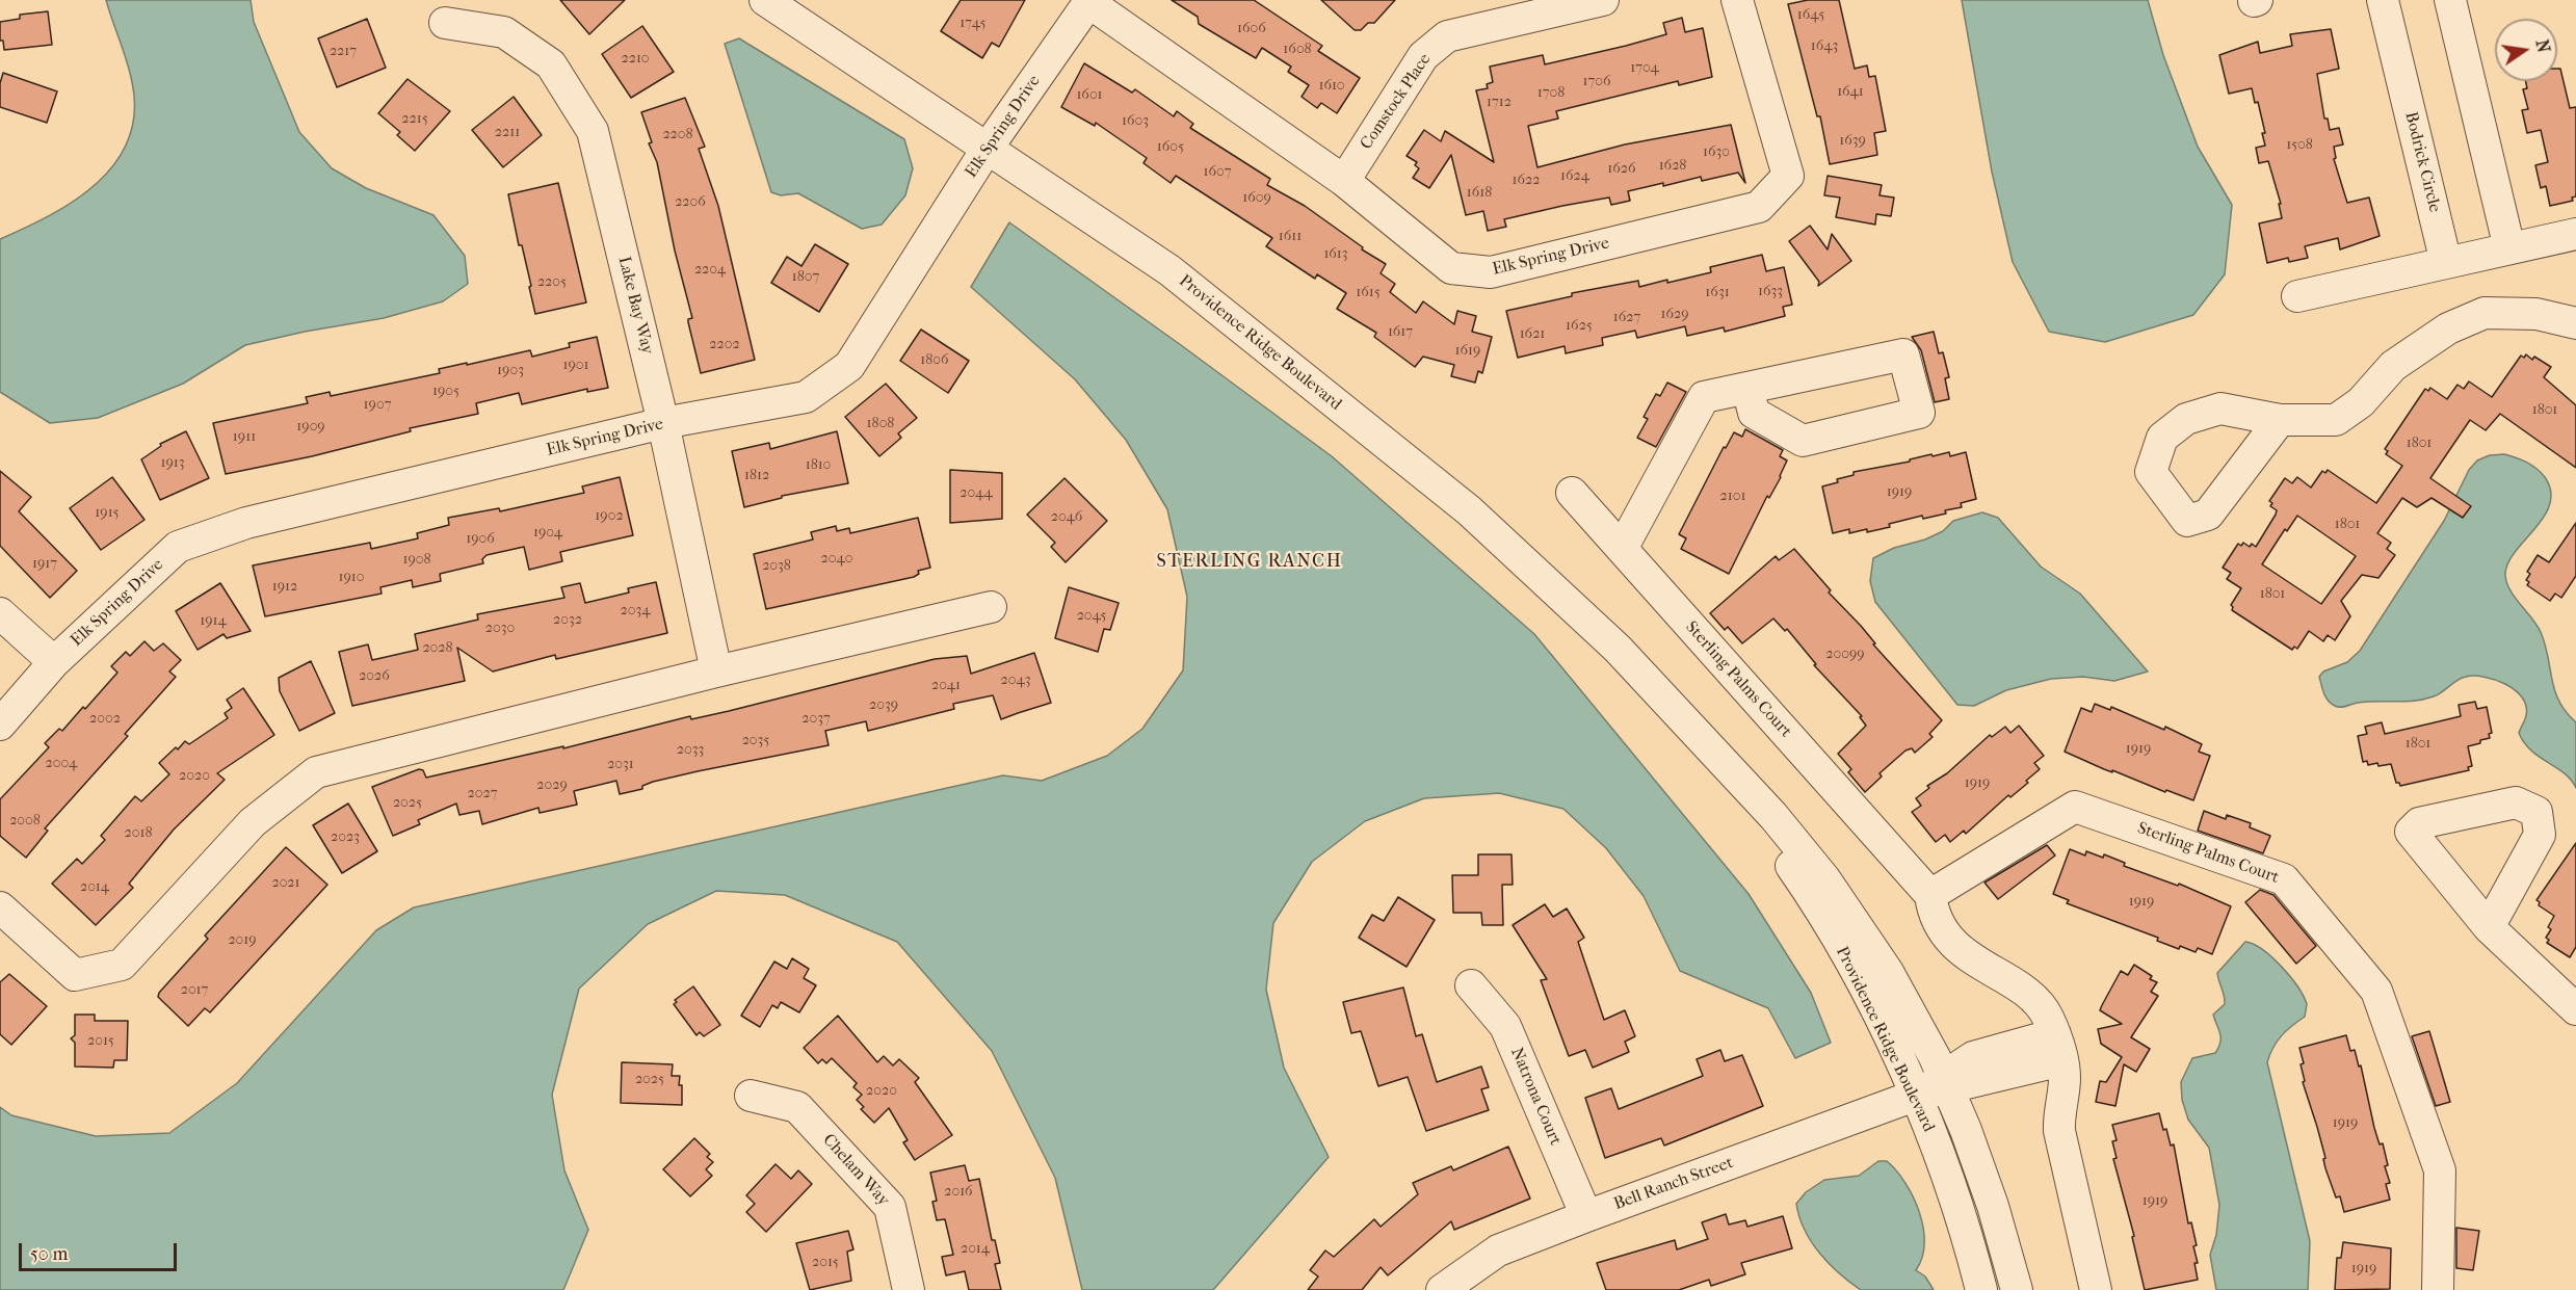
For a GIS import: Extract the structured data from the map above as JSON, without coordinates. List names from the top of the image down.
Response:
{
  "streets": {
    "street": [
      "Comstock Place",
      "Elk Spring Drive",
      "Bodrick Circle",
      "Lake Bay Way",
      "Providence Ridge Boulevard",
      "Sterling Palms Court",
      "Natrona Court",
      "Chelam Way",
      "Bell Ranch Street"
    ]
  },
  "crossings": [
    ["Comstock Place", "Elk Spring Drive"],
    ["Elk Spring Drive", "Lake Bay Way"],
    ["Elk Spring Drive", "Providence Ridge Boulevard"],
    ["Providence Ridge Boulevard", "Bell Ranch Street"],
    ["Natrona Court", "Bell Ranch Street"]
  ],
  "districts": ["STERLING RANCH"],
  "house_numbers": [
    "1645",
    "1745",
    "1606",
    "1643",
    "1608",
    "2217",
    "2210",
    "1704",
    "1706",
    "1610",
    "1641",
    "1708",
    "1601",
    "1712",
    "2215",
    "1603",
    "2211",
    "2208",
    "1639",
    "1508",
    "1605",
    "1630",
    "1628",
    "1626",
    "1607",
    "1624",
    "1622",
    "1618",
    "1609",
    "2206",
    "1611",
    "1613",
    "2204",
    "1807",
    "2205",
    "1633",
    "1615",
    "1631",
    "1629",
    "1627",
    "1625",
    "1617",
    "1621",
    "2202",
    "1619",
    "1806",
    "1901",
    "1903",
    "1905",
    "1907",
    "1801",
    "1808",
    "1909",
    "1911",
    "1801",
    "1913",
    "1810",
    "1812",
    "1919",
    "2044",
    "2101",
    "1915",
    "1902",
    "2046",
    "1801",
    "1904",
    "1906",
    "2040",
    "1908",
    "1917",
    "2038",
    "1910",
    "1912",
    "1801",
    "2034",
    "2045",
    "2032",
    "1914",
    "2030",
    "2028",
    "20099",
    "2026",
    "2043",
    "2041",
    "2039",
    "2002",
    "2037",
    "2035",
    "1801",
    "1919",
    "2033",
    "2004",
    "2031",
    "2020",
    "1919",
    "2029",
    "2027",
    "2025",
    "2008",
    "2018",
    "2023",
    "2021",
    "2014",
    "1919",
    "2019",
    "2017",
    "2015",
    "2025",
    "2020",
    "1919",
    "2016",
    "1919",
    "2014",
    "2015",
    "1919"
  ],
  "scale_bar": "50 m",
  "north": "right"
}
